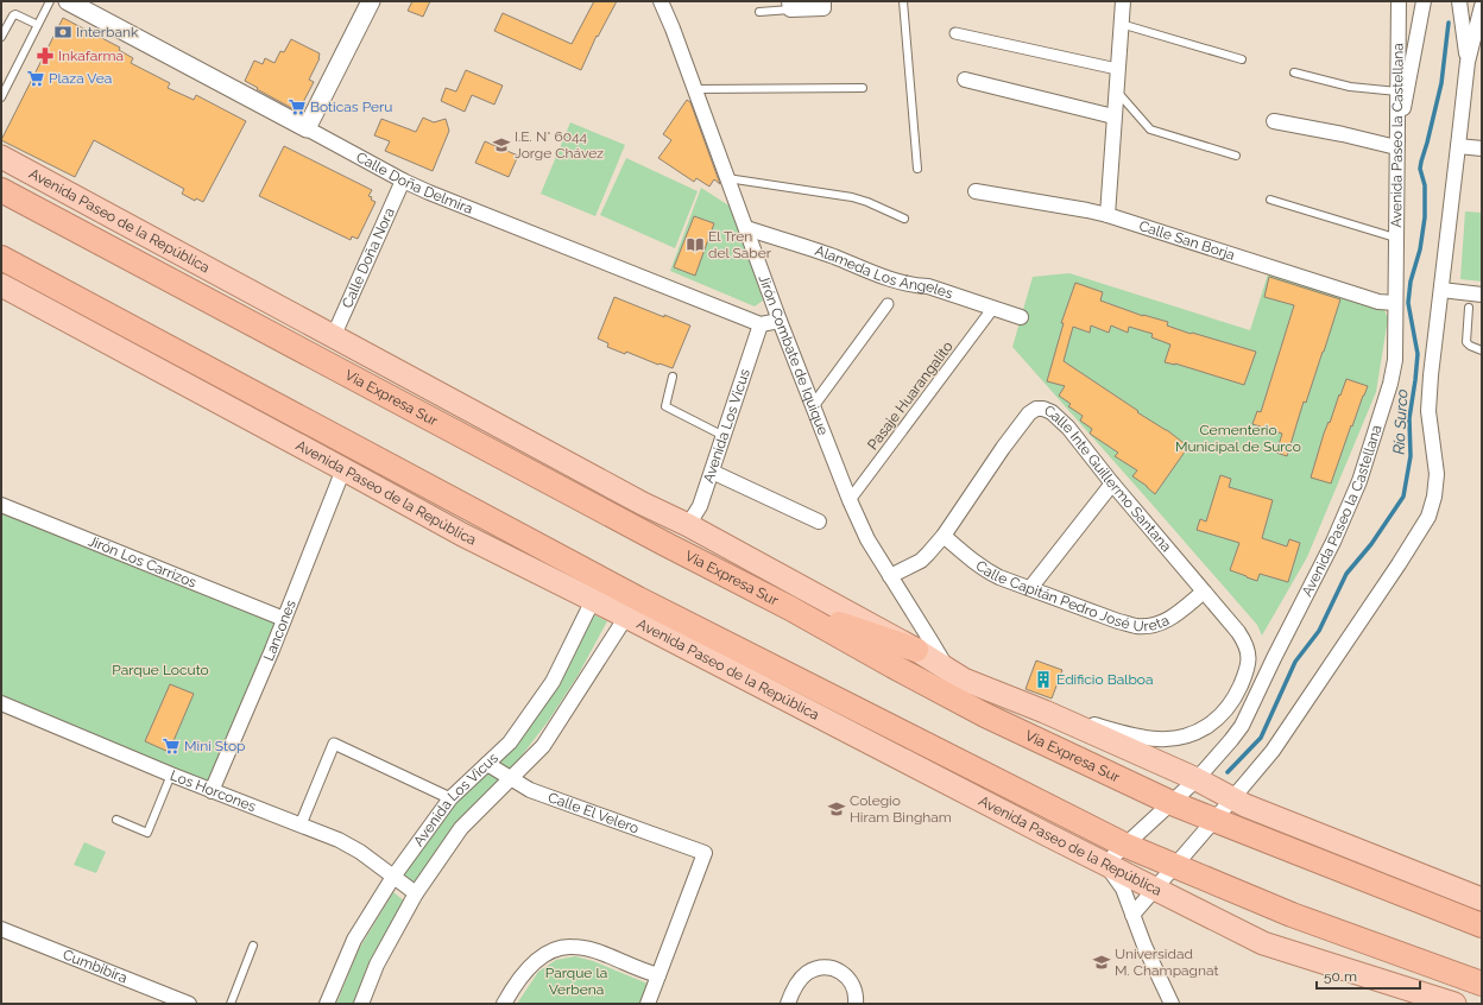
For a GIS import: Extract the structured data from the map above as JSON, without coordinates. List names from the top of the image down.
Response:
{
  "streets": {
    "highway": ["Via Expresa Sur"],
    "main road": ["Avenida Paseo de la República"],
    "street": [
      "Avenida Paseo la Castellana",
      "Calle Doña Delmira",
      "Calle San Borja",
      "Calle Doña Nora",
      "Alameda Los Ángeles",
      "Jirón Combate de Iquique",
      "Pasaje Huarangalito",
      "Avenida Los Vicus",
      "Calle Inte Guillermo Santana",
      "Jirón Los Carrizos",
      "Calle Capitán Pedro José Ureta",
      "Lancones",
      "Los Horcones",
      "Calle El Velero",
      "Cumbibira"
    ]
  },
  "crossings": [
    ["Avenida Paseo la Castellana", "Avenida Paseo de la República"],
    ["Avenida Paseo la Castellana", "Calle San Borja"],
    ["Avenida Paseo la Castellana", "Via Expresa Sur"],
    ["Calle Doña Delmira", "Calle Doña Nora"],
    ["Calle Doña Delmira", "Avenida Los Vicus"],
    ["Avenida Paseo de la República", "Calle Doña Nora"],
    ["Avenida Paseo de la República", "Jirón Combate de Iquique"],
    ["Avenida Paseo de la República", "Avenida Los Vicus"],
    ["Avenida Paseo de la República", "Calle Inte Guillermo Santana"],
    ["Avenida Paseo de la República", "Lancones"],
    ["Alameda Los Ángeles", "Jirón Combate de Iquique"],
    ["Alameda Los Ángeles", "Pasaje Huarangalito"],
    ["Jirón Combate de Iquique", "Pasaje Huarangalito"],
    ["Jirón Combate de Iquique", "Calle Inte Guillermo Santana"],
    ["Avenida Los Vicus", "Los Horcones"],
    ["Avenida Los Vicus", "Calle El Velero"],
    ["Calle Inte Guillermo Santana", "Calle Capitán Pedro José Ureta"],
    ["Jirón Los Carrizos", "Lancones"],
    ["Lancones", "Los Horcones"]
  ],
  "water": ["Río Surco"],
  "parks": ["Cementerio Municipal de Surco", "Parque Locuto", "Parque la Verbena"],
  "places": {
    "bank": ["Interbank"],
    "pharmacy": ["Inkafarma"],
    "supermarket": ["Plaza Vea", "Boticas Peru", "Mini Stop"],
    "school or university": ["I.E. N° 6044 Jorge Chávez", "Colegio Hiram Bingham", "Universidad M. Champagnat"],
    "library": ["El Tren del Saber"],
    "building": ["Edificio Balboa"]
  },
  "scale_bar": "50 m"
}
